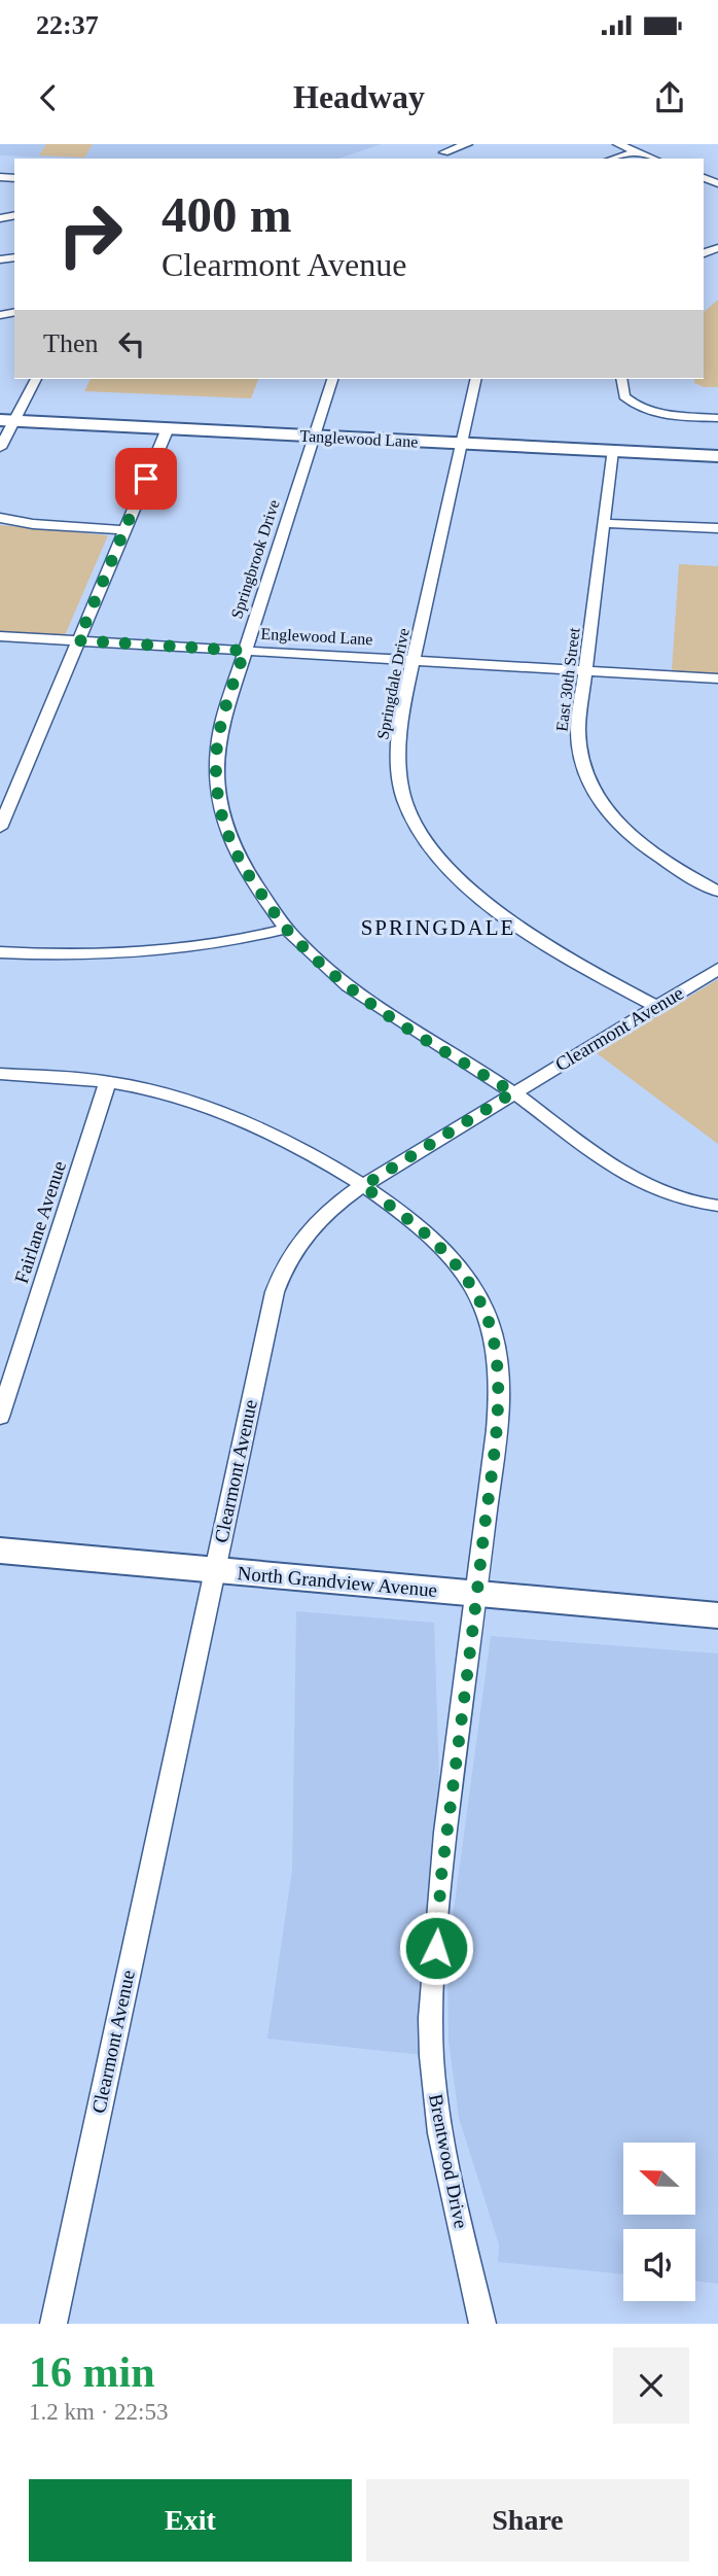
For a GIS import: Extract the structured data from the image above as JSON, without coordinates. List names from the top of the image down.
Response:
{
  "streets": {
    "main road": ["Tanglewood Lane", "North Grandview Avenue"],
    "street": [
      "Springbrook Drive",
      "Englewood Lane",
      "East 30th Street",
      "Springdale Drive",
      "Clearmont Avenue",
      "Fairlane Avenue",
      "Brentwood Drive"
    ]
  },
  "crossings": [
    ["Tanglewood Lane", "Springbrook Drive"],
    ["Tanglewood Lane", "East 30th Street"],
    ["Tanglewood Lane", "Springdale Drive"],
    ["Springbrook Drive", "Englewood Lane"],
    ["Springbrook Drive", "Clearmont Avenue"],
    ["Englewood Lane", "East 30th Street"],
    ["Englewood Lane", "Springdale Drive"],
    ["Springdale Drive", "Clearmont Avenue"],
    ["Clearmont Avenue", "North Grandview Avenue"],
    ["Clearmont Avenue", "Brentwood Drive"],
    ["Fairlane Avenue", "Brentwood Drive"],
    ["North Grandview Avenue", "Brentwood Drive"]
  ],
  "districts": ["SPRINGDALE"],
  "north": "left",
  "page": {
    "status": "22:37",
    "header": "Headway",
    "turn": ["400 m", "Clearmont Avenue"],
    "then": "Then",
    "heading": ["16 min", "1.2 km · 22:53"],
    "buttons": ["Exit", "Share"]
  }
}
